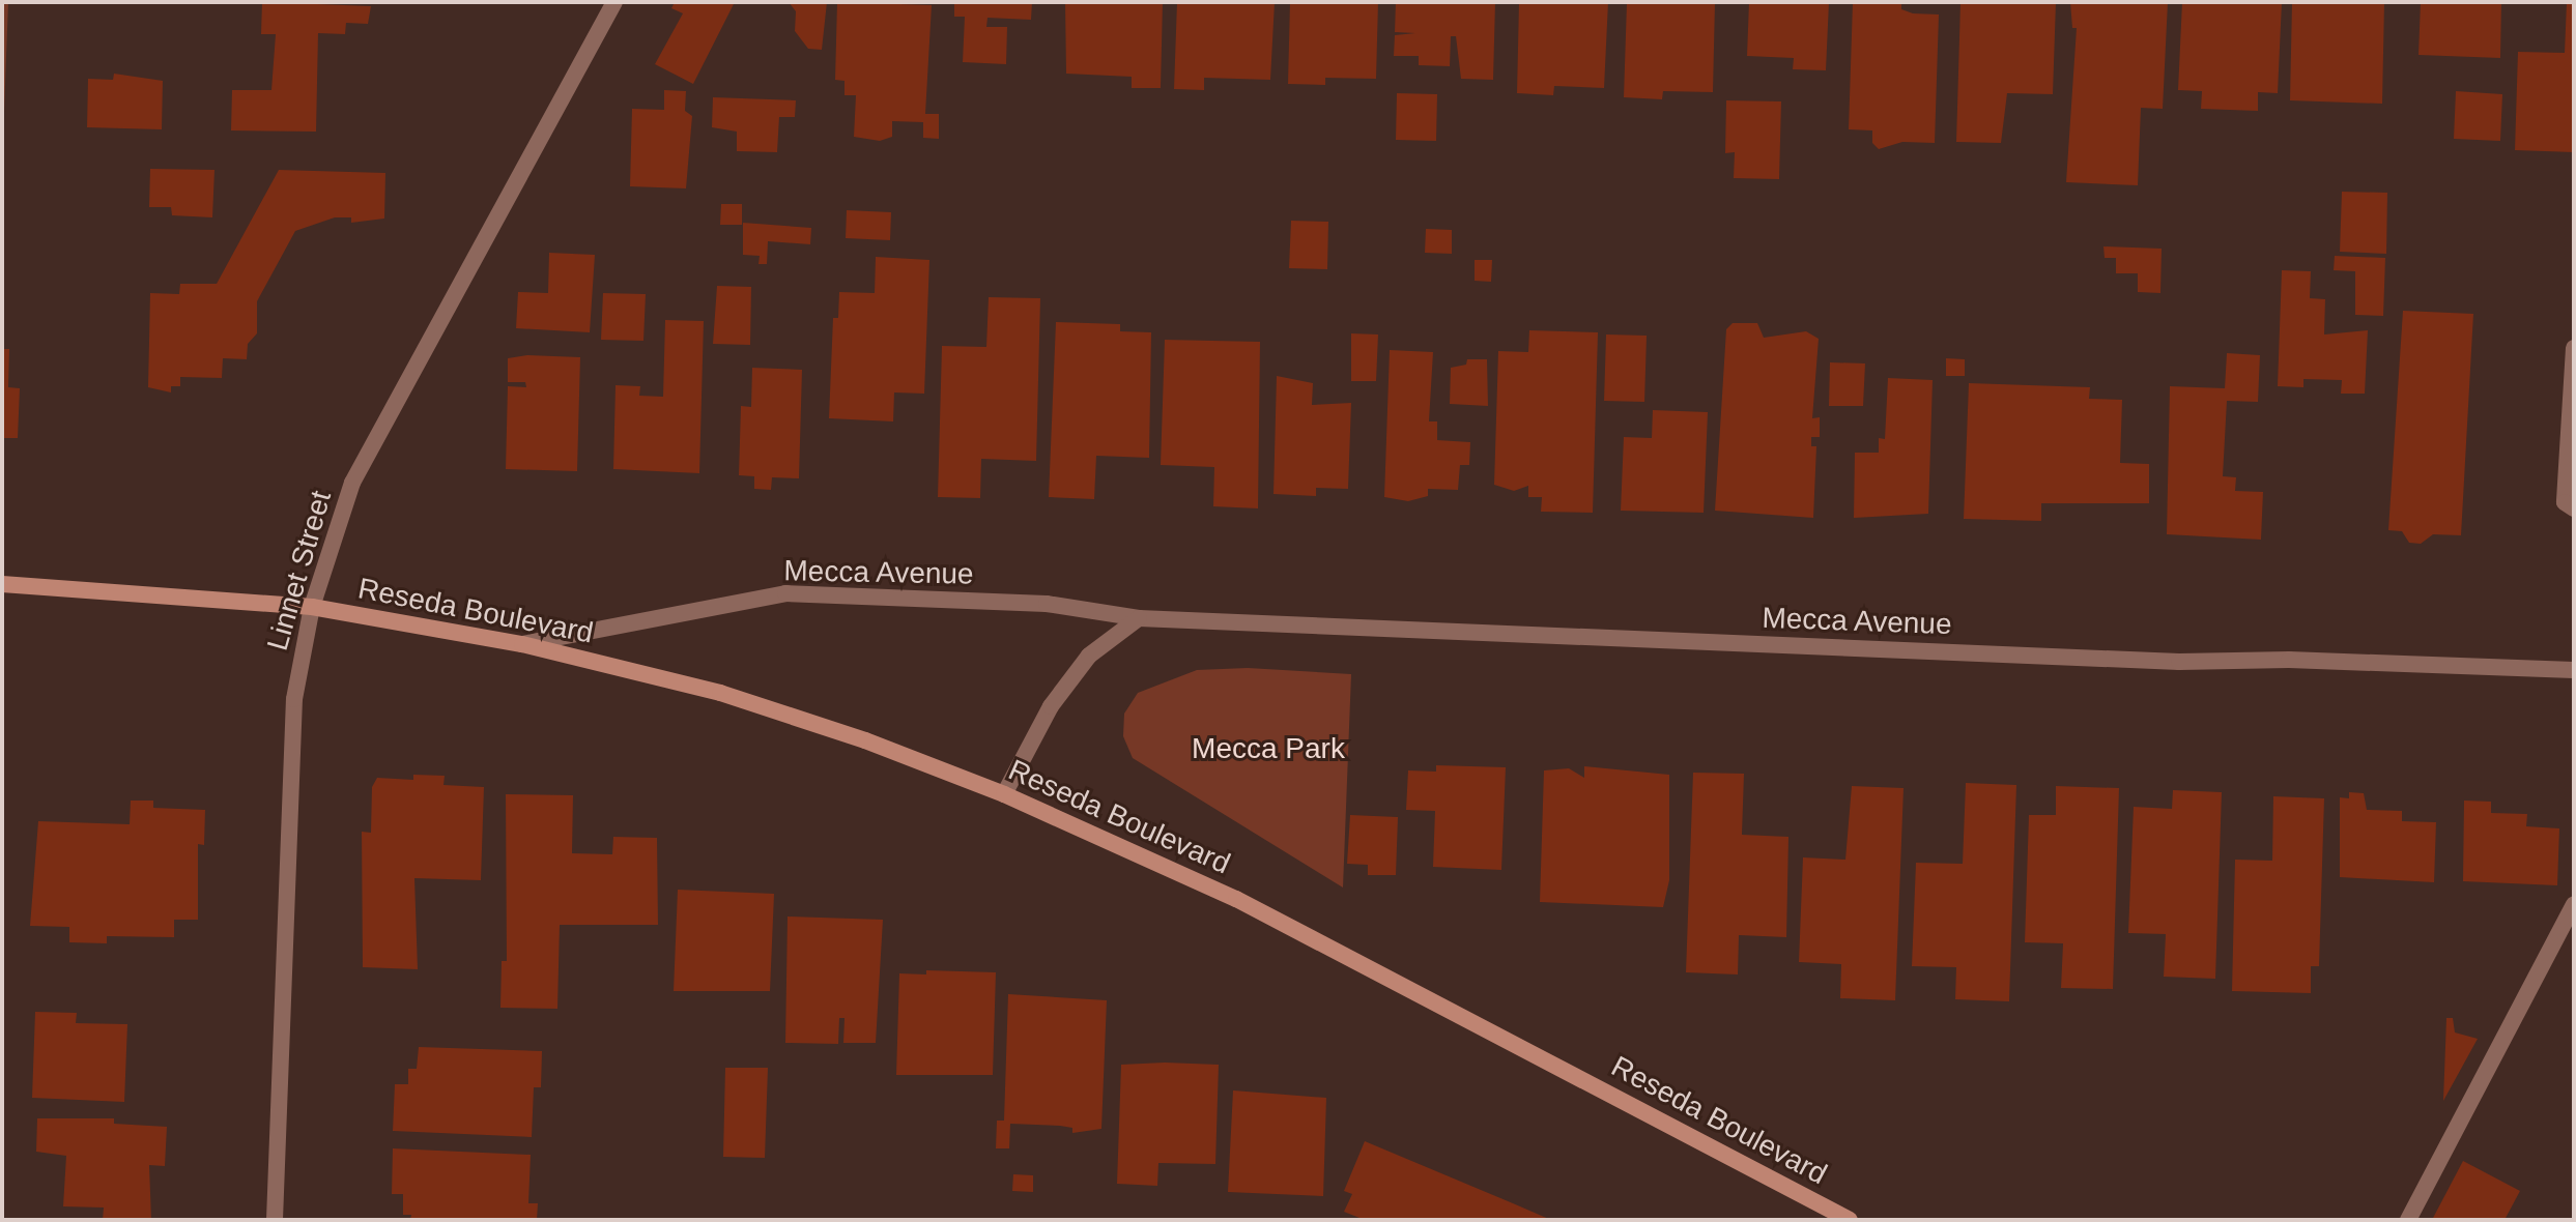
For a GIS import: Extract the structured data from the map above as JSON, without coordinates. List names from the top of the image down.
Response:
{
  "streets": {
    "main road": ["Reseda Boulevard"],
    "street": ["Linnet Street", "Mecca Avenue"]
  },
  "crossings": [
    ["Linnet Street", "Reseda Boulevard"],
    ["Mecca Avenue", "Reseda Boulevard"]
  ],
  "parks": ["Mecca Park"]
}
